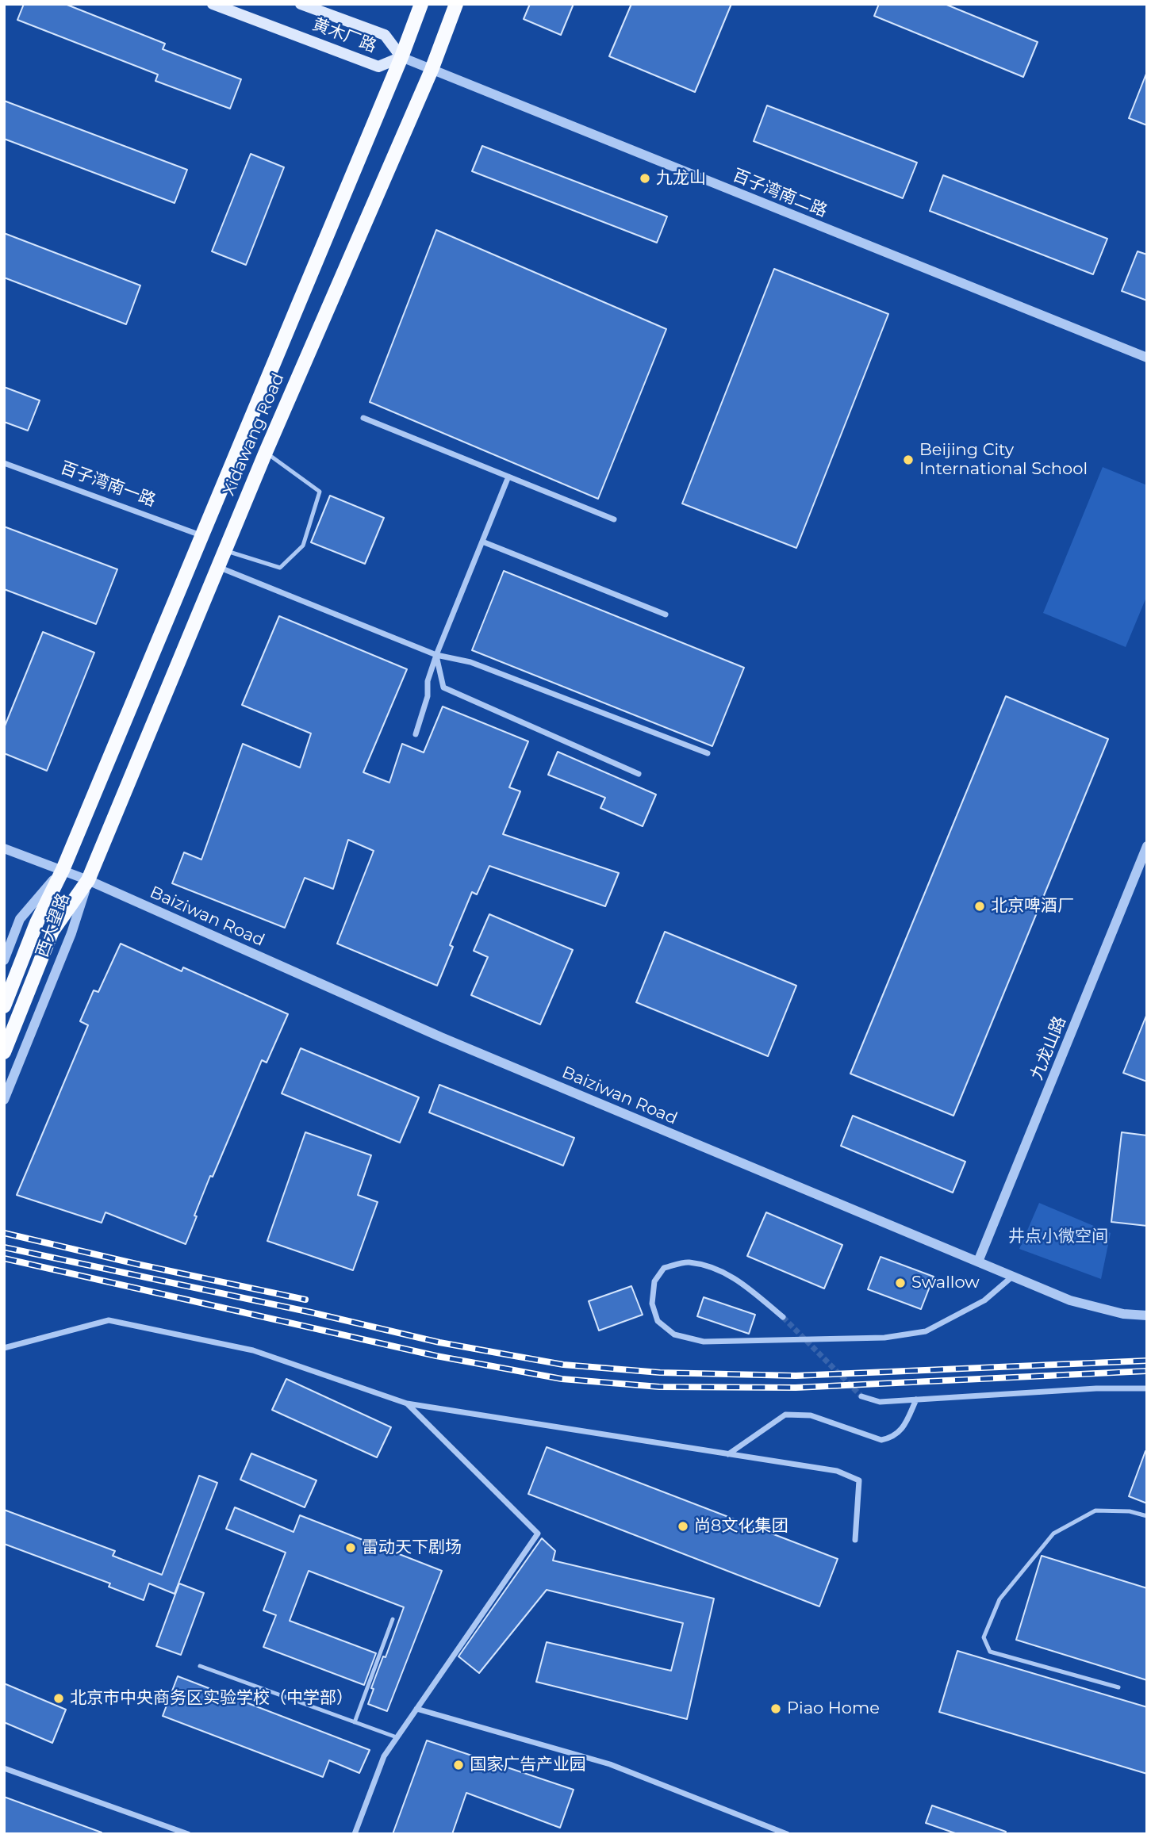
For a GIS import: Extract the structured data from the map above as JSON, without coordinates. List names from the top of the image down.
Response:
{
  "streets": {
    "main road": ["黄木厂路", "Xidawang Road", "西大望路"],
    "street": [
      "百子湾南二路",
      "百子湾南一路",
      "Baiziwan Road",
      "九龙山路"
    ]
  },
  "crossings": [
    ["黄木厂路", "百子湾南二路"],
    ["黄木厂路", "Xidawang Road"],
    ["百子湾南二路", "Xidawang Road"],
    ["Xidawang Road", "百子湾南一路"],
    ["Xidawang Road", "Baiziwan Road"],
    ["Xidawang Road", "西大望路"],
    ["Baiziwan Road", "西大望路"],
    ["Baiziwan Road", "九龙山路"]
  ],
  "parks": ["井点小微空间"],
  "places": [
    "九龙山",
    "Beijing City International School",
    "北京啤酒厂",
    "Swallow",
    "尚8文化集团",
    "雷动天下剧场",
    "北京市中央商务区实验学校（中学部）",
    "Piao Home",
    "国家广告产业园"
  ]
}
